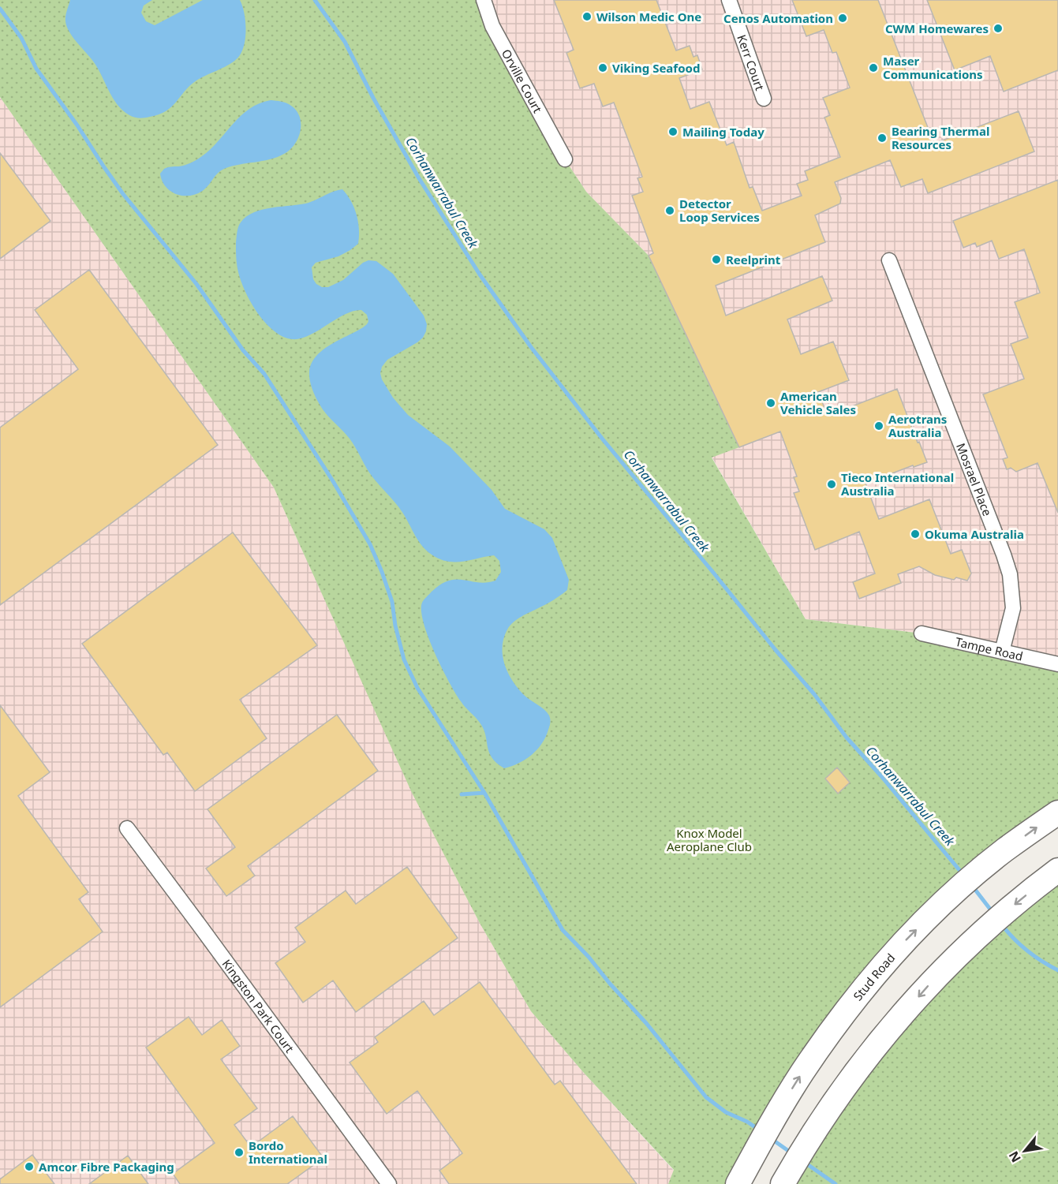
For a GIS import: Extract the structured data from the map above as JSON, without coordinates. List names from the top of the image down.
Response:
{
  "streets": {
    "highway": ["Stud Road"],
    "street": [
      "Kerr Court",
      "Orville Court",
      "Mosrael Place",
      "Tampe Road",
      "Kingston Park Court"
    ]
  },
  "crossings": [
    ["Mosrael Place", "Tampe Road"]
  ],
  "water": ["Corhanwarrabul Creek"],
  "parks": ["Knox Model Aeroplane Club"],
  "places": [
    "Wilson Medic One",
    "Cenos Automation",
    "CWM Homewares",
    "Viking Seafood",
    "Maser Communications",
    "Mailing Today",
    "Bearing Thermal Resources",
    "Detector Loop Services",
    "Reelprint",
    "American Vehicle Sales",
    "Aerotrans Australia",
    "Tieco International Australia",
    "Okuma Australia",
    "Bordo International",
    "Amcor Fibre Packaging"
  ],
  "north": "bottom left"
}
